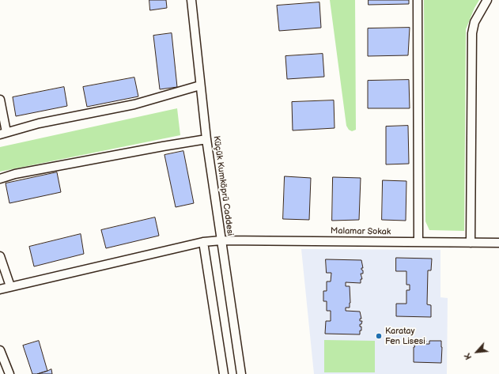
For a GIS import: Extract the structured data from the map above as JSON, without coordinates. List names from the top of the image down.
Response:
{
  "streets": {
    "street": ["Küçük Kumköprü Caddesi", "Malamar Sokak"]
  },
  "crossings": [
    ["Küçük Kumköprü Caddesi", "Malamar Sokak"]
  ],
  "places": ["Karatay Fen Lisesi"],
  "north": "bottom left"
}
